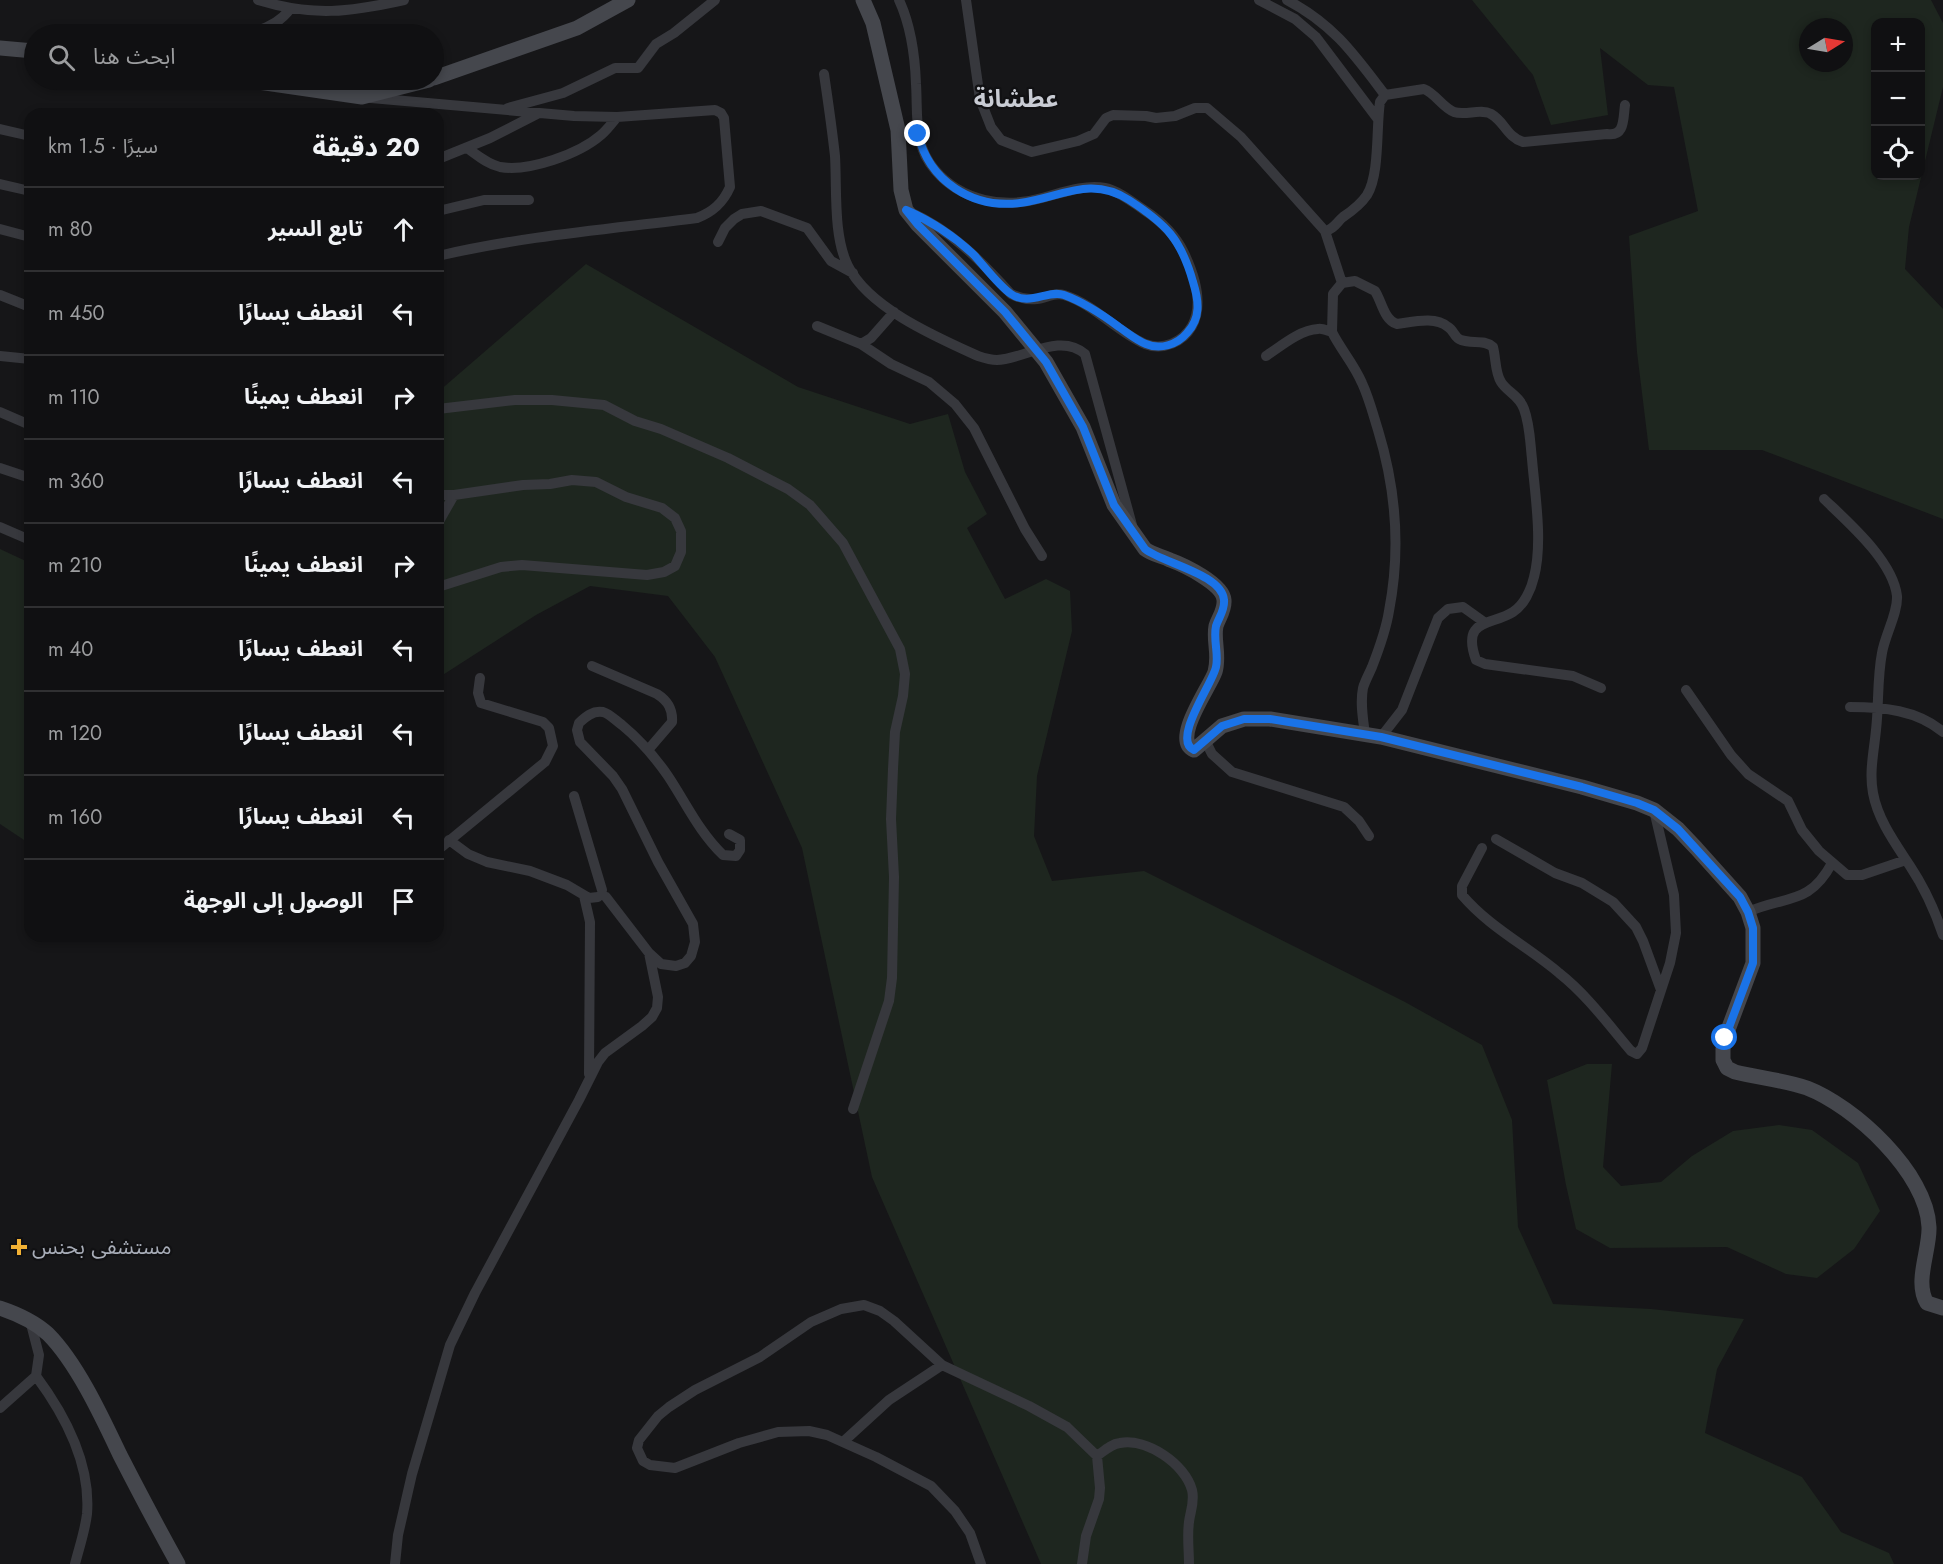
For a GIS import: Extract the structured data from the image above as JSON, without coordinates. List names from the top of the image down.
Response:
{
  "districts": ["عطشانة"],
  "places": {
    "health": ["مستشفى بحنس"]
  },
  "north": "right",
  "page": {
    "map_buttons": ["+", "−"],
    "search": "ابحث هنا",
    "heading": ["20 دقيقة", "سيرًا · 1.5 km"],
    "list": [
      ["تابع السير", "80 m"],
      ["انعطف يسارًا", "450 m"],
      ["انعطف يمينًا", "110 m"],
      ["انعطف يسارًا", "360 m"],
      ["انعطف يمينًا", "210 m"],
      ["انعطف يسارًا", "40 m"],
      ["انعطف يسارًا", "120 m"],
      ["انعطف يسارًا", "160 m"],
      "الوصول إلى الوجهة"
    ]
  }
}
